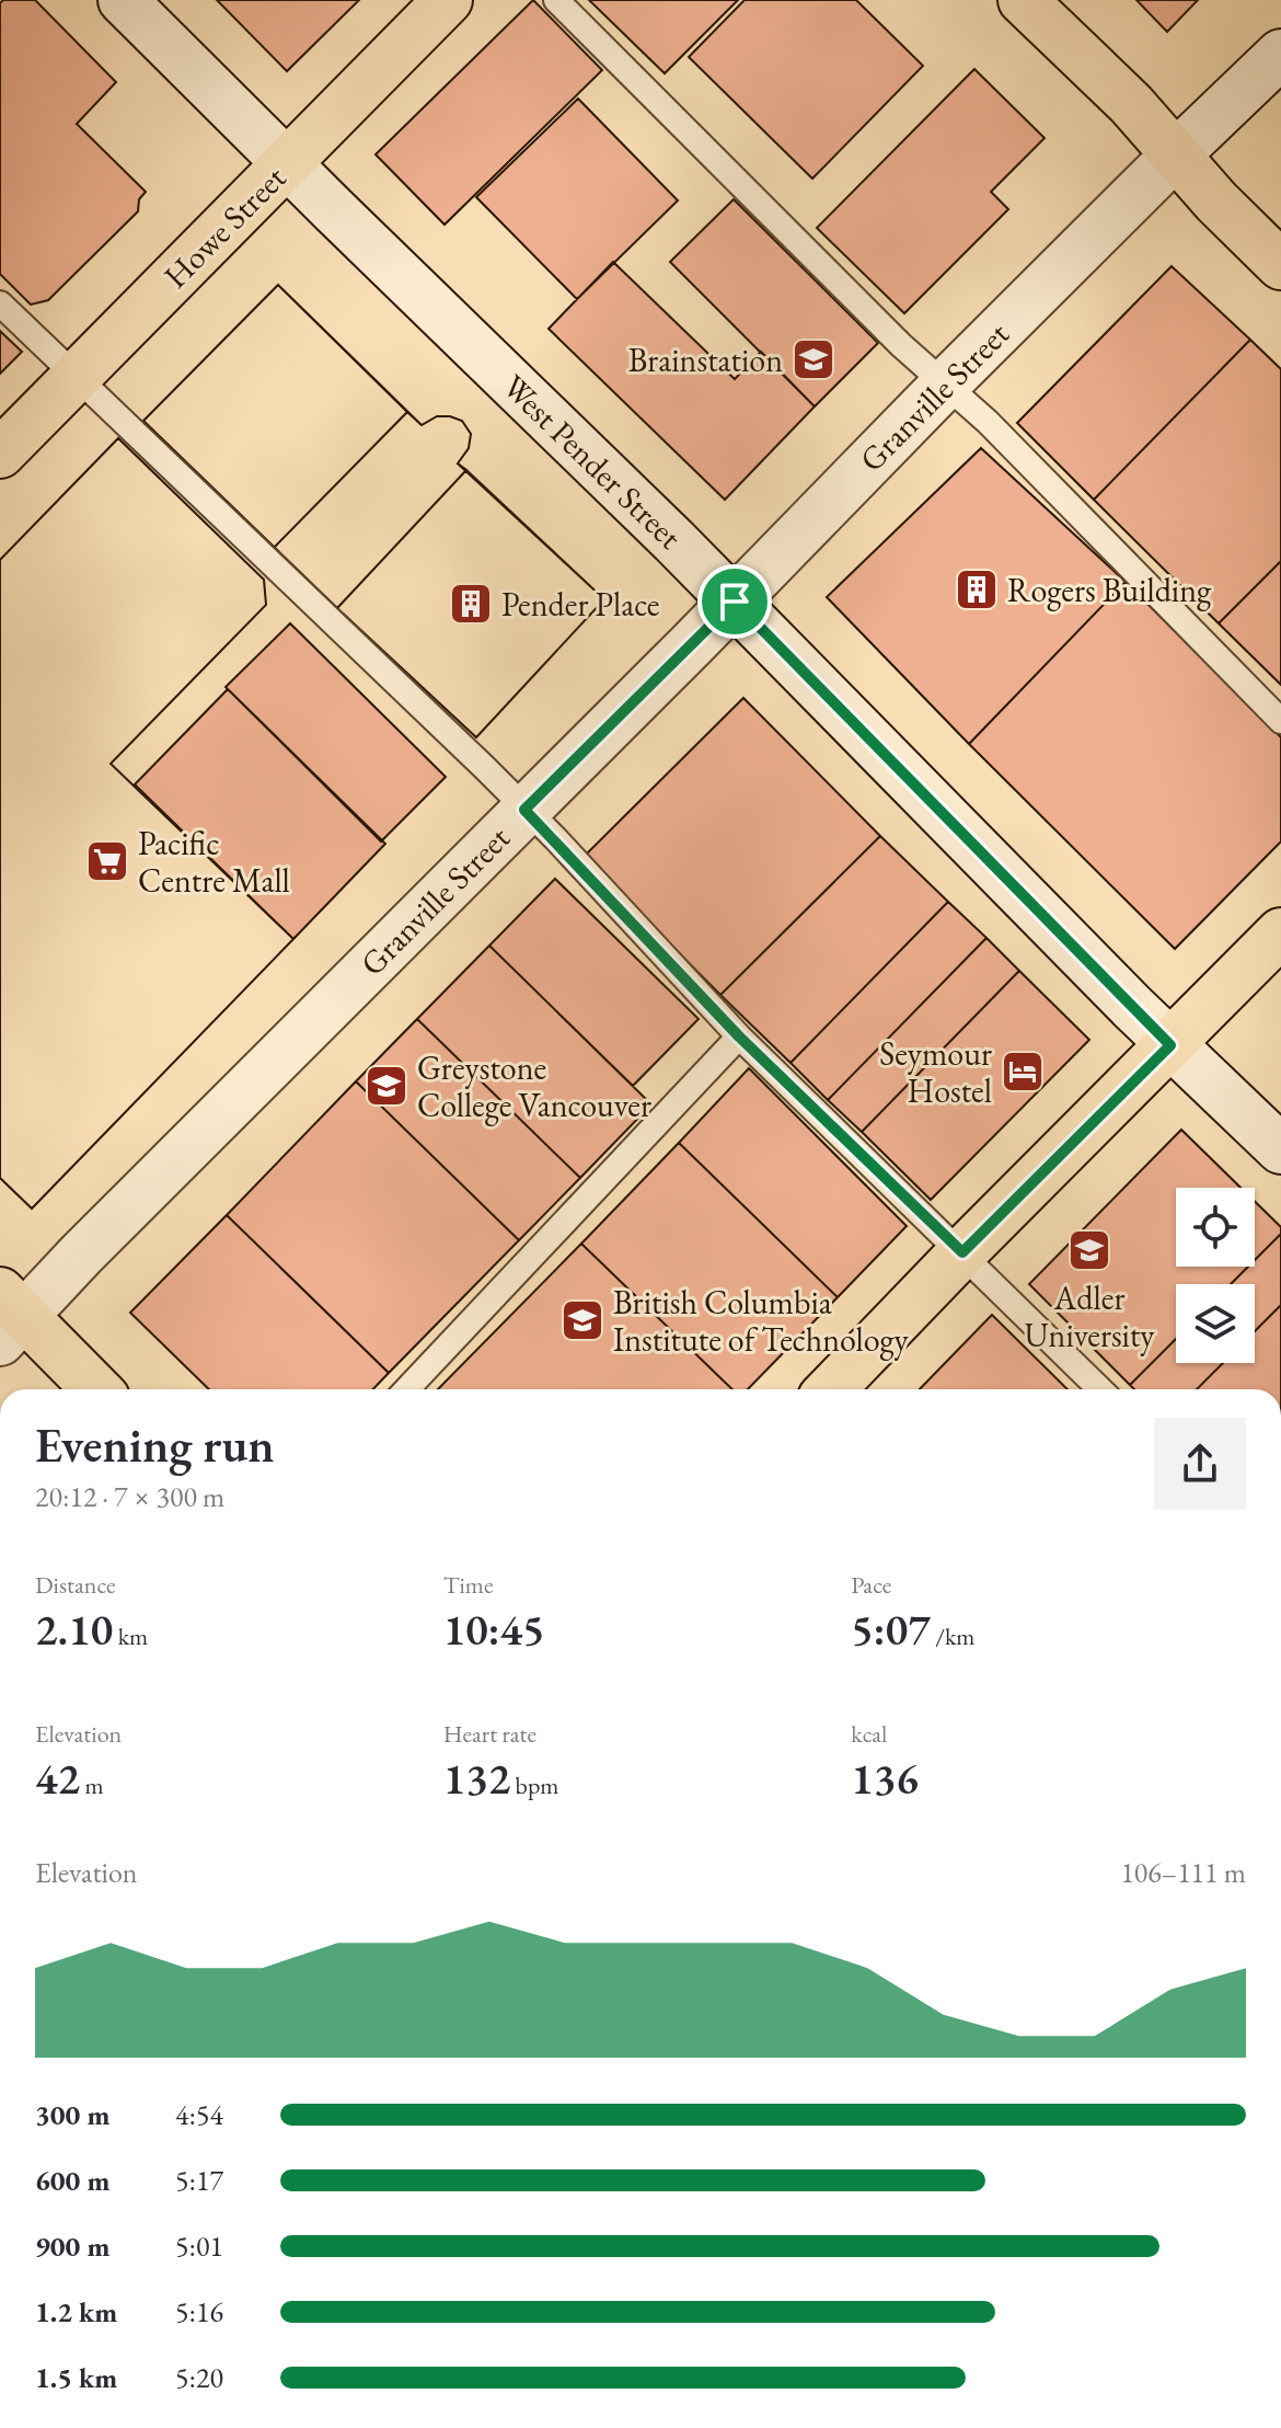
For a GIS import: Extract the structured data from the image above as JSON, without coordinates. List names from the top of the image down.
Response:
{
  "streets": {
    "main road": ["Howe Street", "Granville Street", "West Pender Street"]
  },
  "crossings": [
    ["Howe Street", "West Pender Street"],
    ["Granville Street", "West Pender Street"]
  ],
  "places": {
    "school or university": [
      "Brainstation",
      "Greystone College Vancouver",
      "Adler University",
      "British Columbia Institute of Technology"
    ],
    "building": ["Rogers Building", "Pender Place"],
    "supermarket": ["Pacific Centre Mall"],
    "hotel": ["Seymour Hostel"]
  },
  "page": {
    "heading": ["Evening run", "20:12 · 7 × 300 m"],
    "stats": [
      ["Distance", "2.10 km"],
      ["Time", "10:45"],
      ["Pace", "5:07 /km"],
      ["Elevation", "42 m"],
      ["Heart rate", "132 bpm"],
      ["kcal", "136"]
    ],
    "chart": ["Elevation", "106–111 m"],
    "list": [
      {
        "name": "300 m",
        "note": "4:54"
      },
      {
        "name": "600 m",
        "note": "5:17"
      },
      {
        "name": "900 m",
        "note": "5:01"
      },
      {
        "name": "1.2 km",
        "note": "5:16"
      },
      {
        "name": "1.5 km",
        "note": "5:20"
      }
    ]
  }
}
